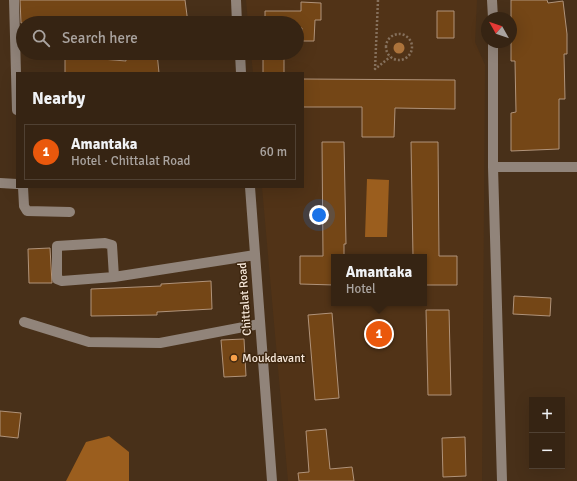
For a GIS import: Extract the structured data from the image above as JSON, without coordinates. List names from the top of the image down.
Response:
{
  "streets": {
    "street": ["Chittalat Road"]
  },
  "places": ["Moukdavant"],
  "north": "top left",
  "page": {
    "search": "Search here",
    "heading": "Nearby",
    "list": [
      {
        "mark": "1",
        "name": "Amantaka",
        "note": "Hotel · Chittalat Road",
        "value": "60 m"
      }
    ],
    "popup": ["Amantaka", "Hotel"],
    "pins": "1",
    "map_buttons": ["+", "−"]
  }
}
